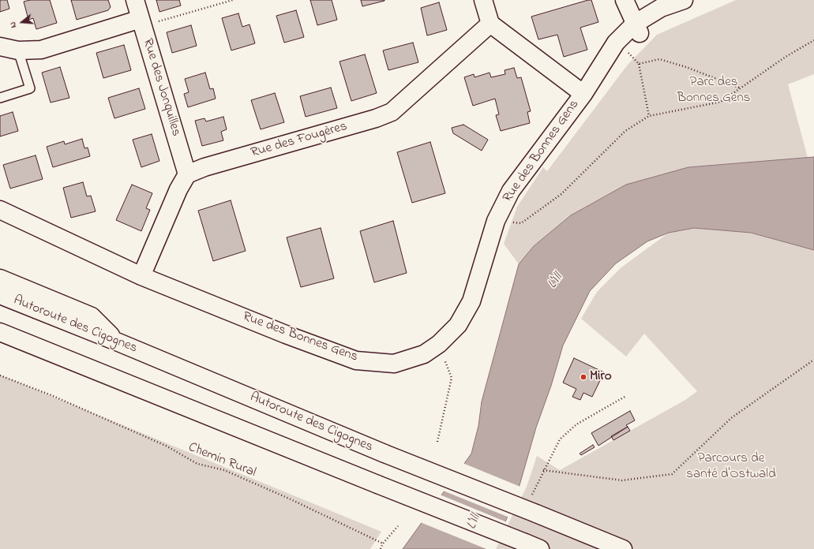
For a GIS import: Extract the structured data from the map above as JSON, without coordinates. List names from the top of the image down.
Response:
{
  "streets": {
    "main road": [
      "Rue des Jonquilles",
      "Rue des Fougères",
      "Rue des Bonnes Gens",
      "Autoroute des Cigognes"
    ],
    "path": ["Chemin Rural"]
  },
  "crossings": [
    ["Rue des Jonquilles", "Rue des Fougères"]
  ],
  "water": ["L'Ill"],
  "parks": ["Parc des Bonnes Gens", "Parcours de santé d'Ostwald"],
  "places": ["Miro"],
  "north": "left"
}
